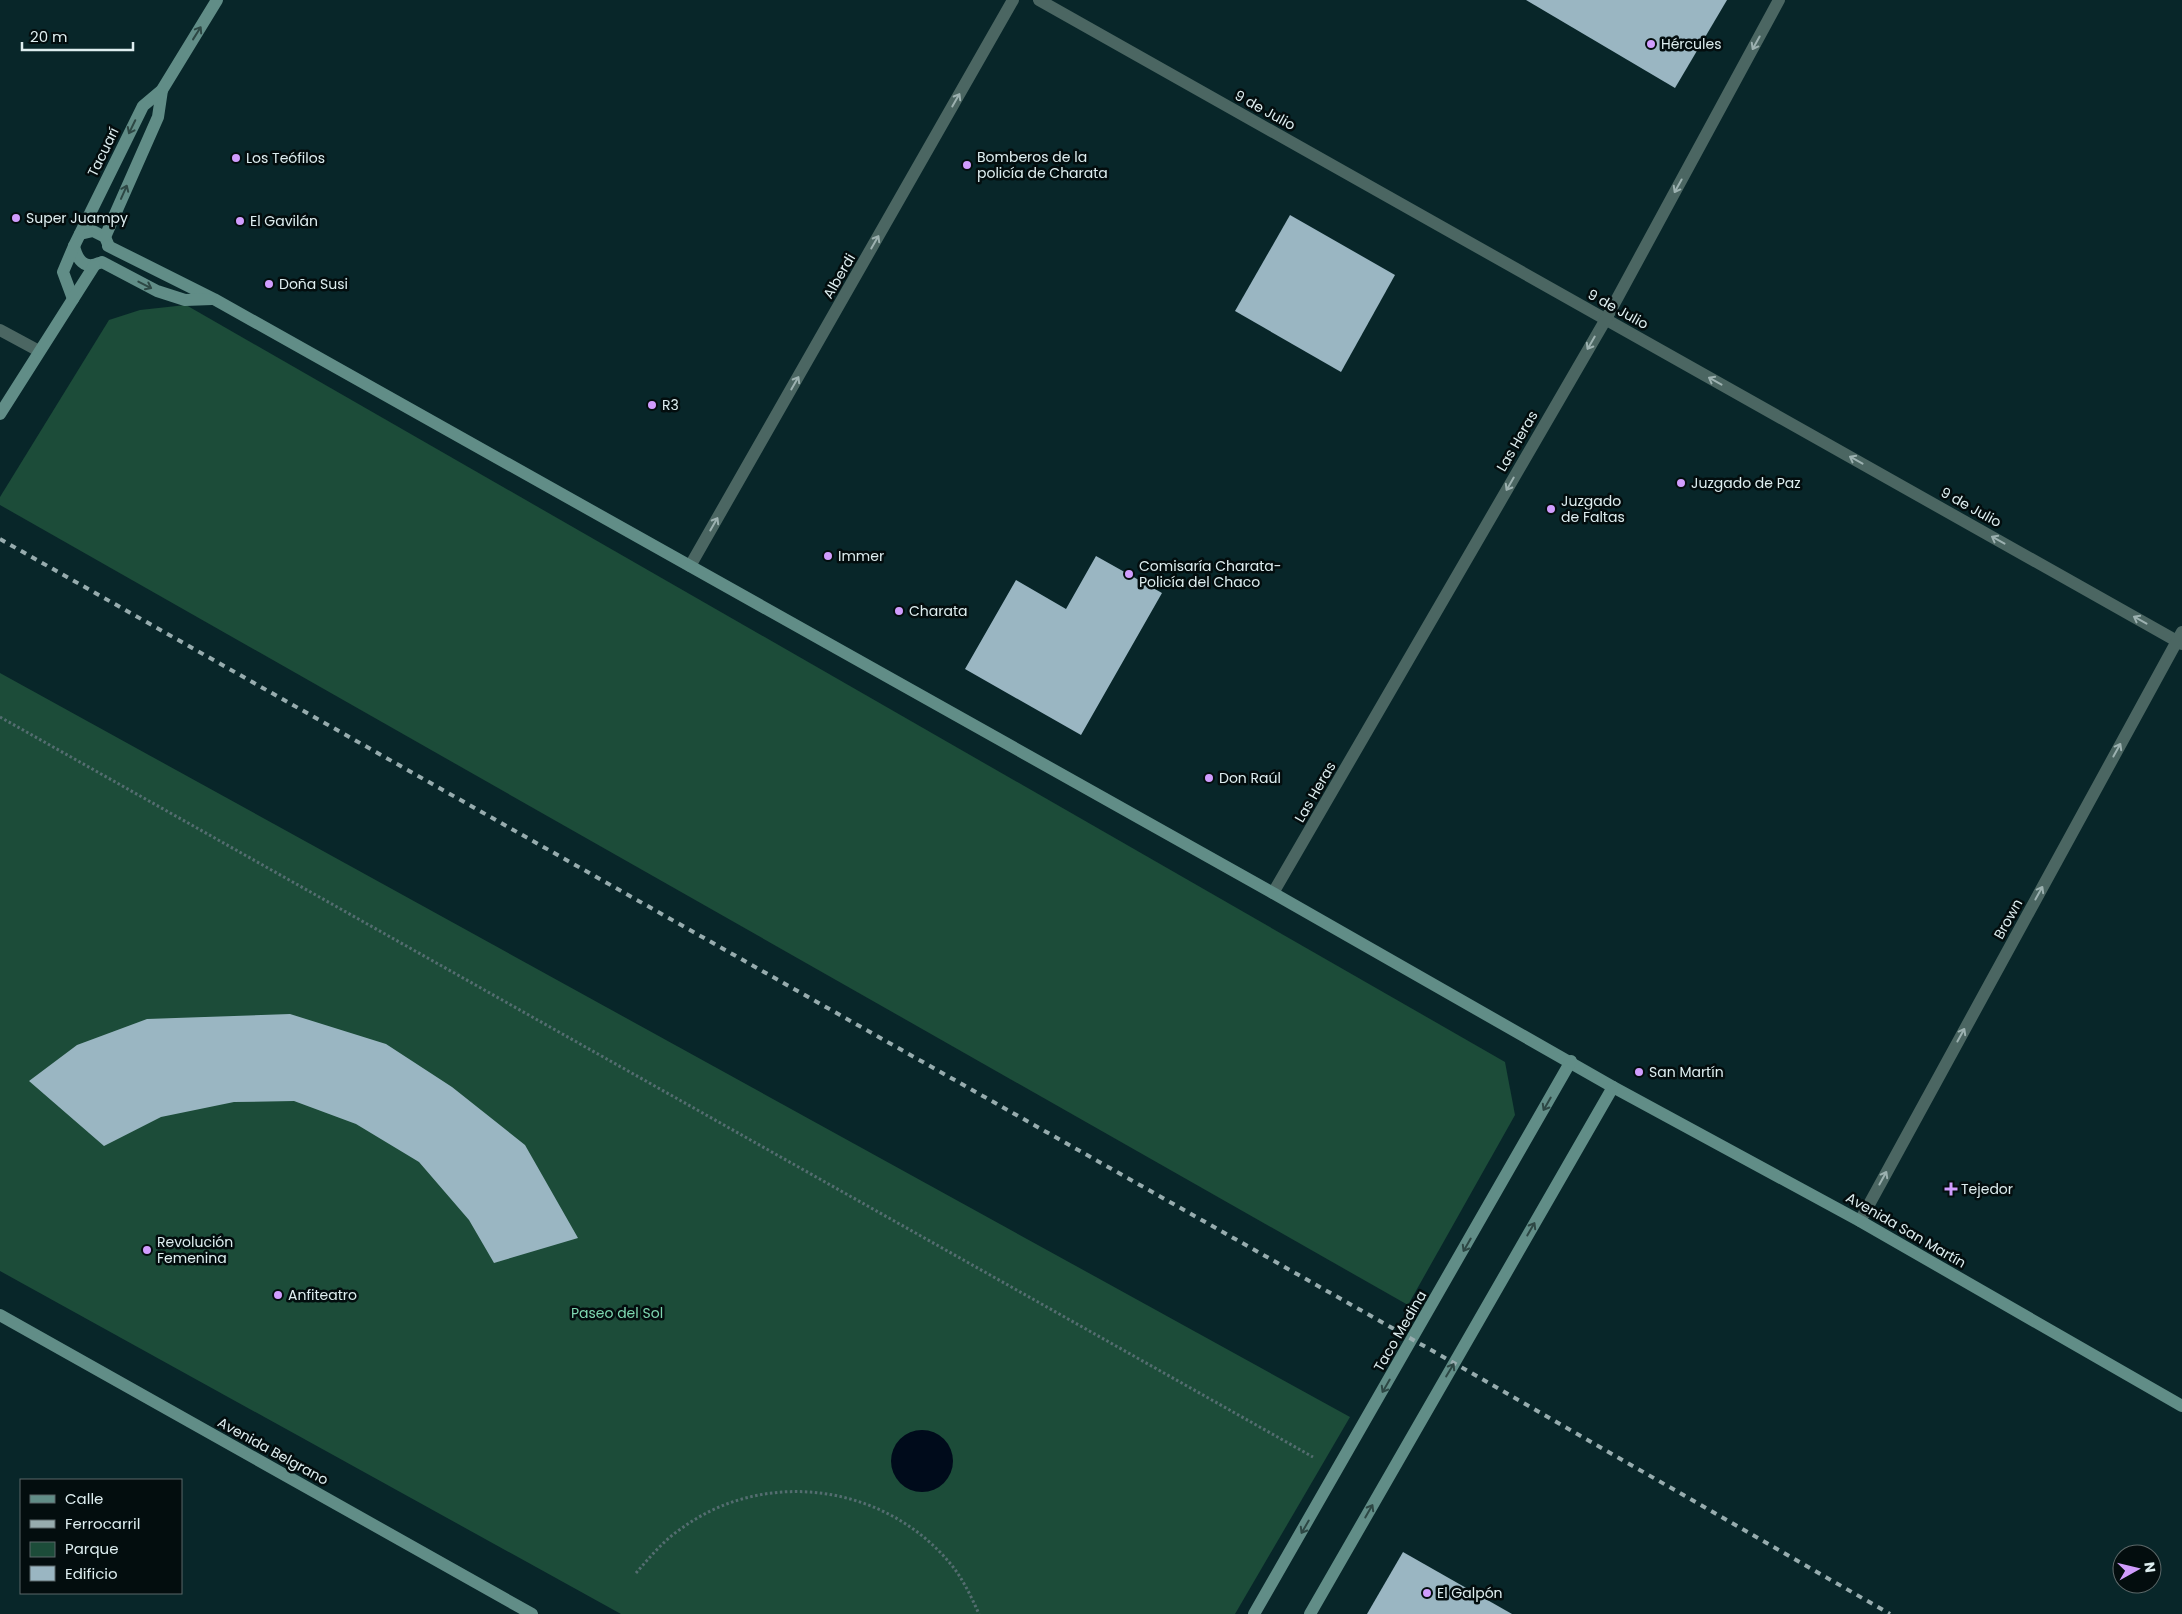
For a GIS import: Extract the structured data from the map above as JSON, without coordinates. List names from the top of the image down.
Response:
{
  "streets": {
    "main road": [
      "Tacuarí",
      "Avenida San Martín",
      "Taco Medina",
      "Avenida Belgrano"
    ],
    "street": [
      "9 de Julio",
      "Alberdi",
      "Las Heras",
      "Brown"
    ]
  },
  "crossings": [
    ["9 de Julio", "Las Heras"],
    ["9 de Julio", "Brown"],
    ["Tacuarí", "Avenida San Martín"],
    ["Alberdi", "Avenida San Martín"],
    ["Las Heras", "Avenida San Martín"],
    ["Brown", "Avenida San Martín"],
    ["Avenida San Martín", "Taco Medina"]
  ],
  "one_way": [
    "9 de Julio",
    "Alberdi",
    "Las Heras",
    "Brown"
  ],
  "parks": ["Paseo del Sol"],
  "places": {
    "other": [
      "Hércules",
      "Los Teófilos",
      "Bomberos de la policía de Charata",
      "Super Juampy",
      "El Gavilán",
      "Doña Susi",
      "R3",
      "Juzgado de Paz",
      "Juzgado de Faltas",
      "Immer",
      "Comisaría Charata- Policía del Chaco",
      "Charata",
      "Don Raúl",
      "San Martín",
      "Revolución Femenina",
      "Anfiteatro",
      "El Galpón"
    ],
    "health": ["Tejedor"]
  },
  "legend": [
    "Calle",
    "Ferrocarril",
    "Parque",
    "Edificio"
  ],
  "scale_bar": "20 m",
  "north": "right"
}
